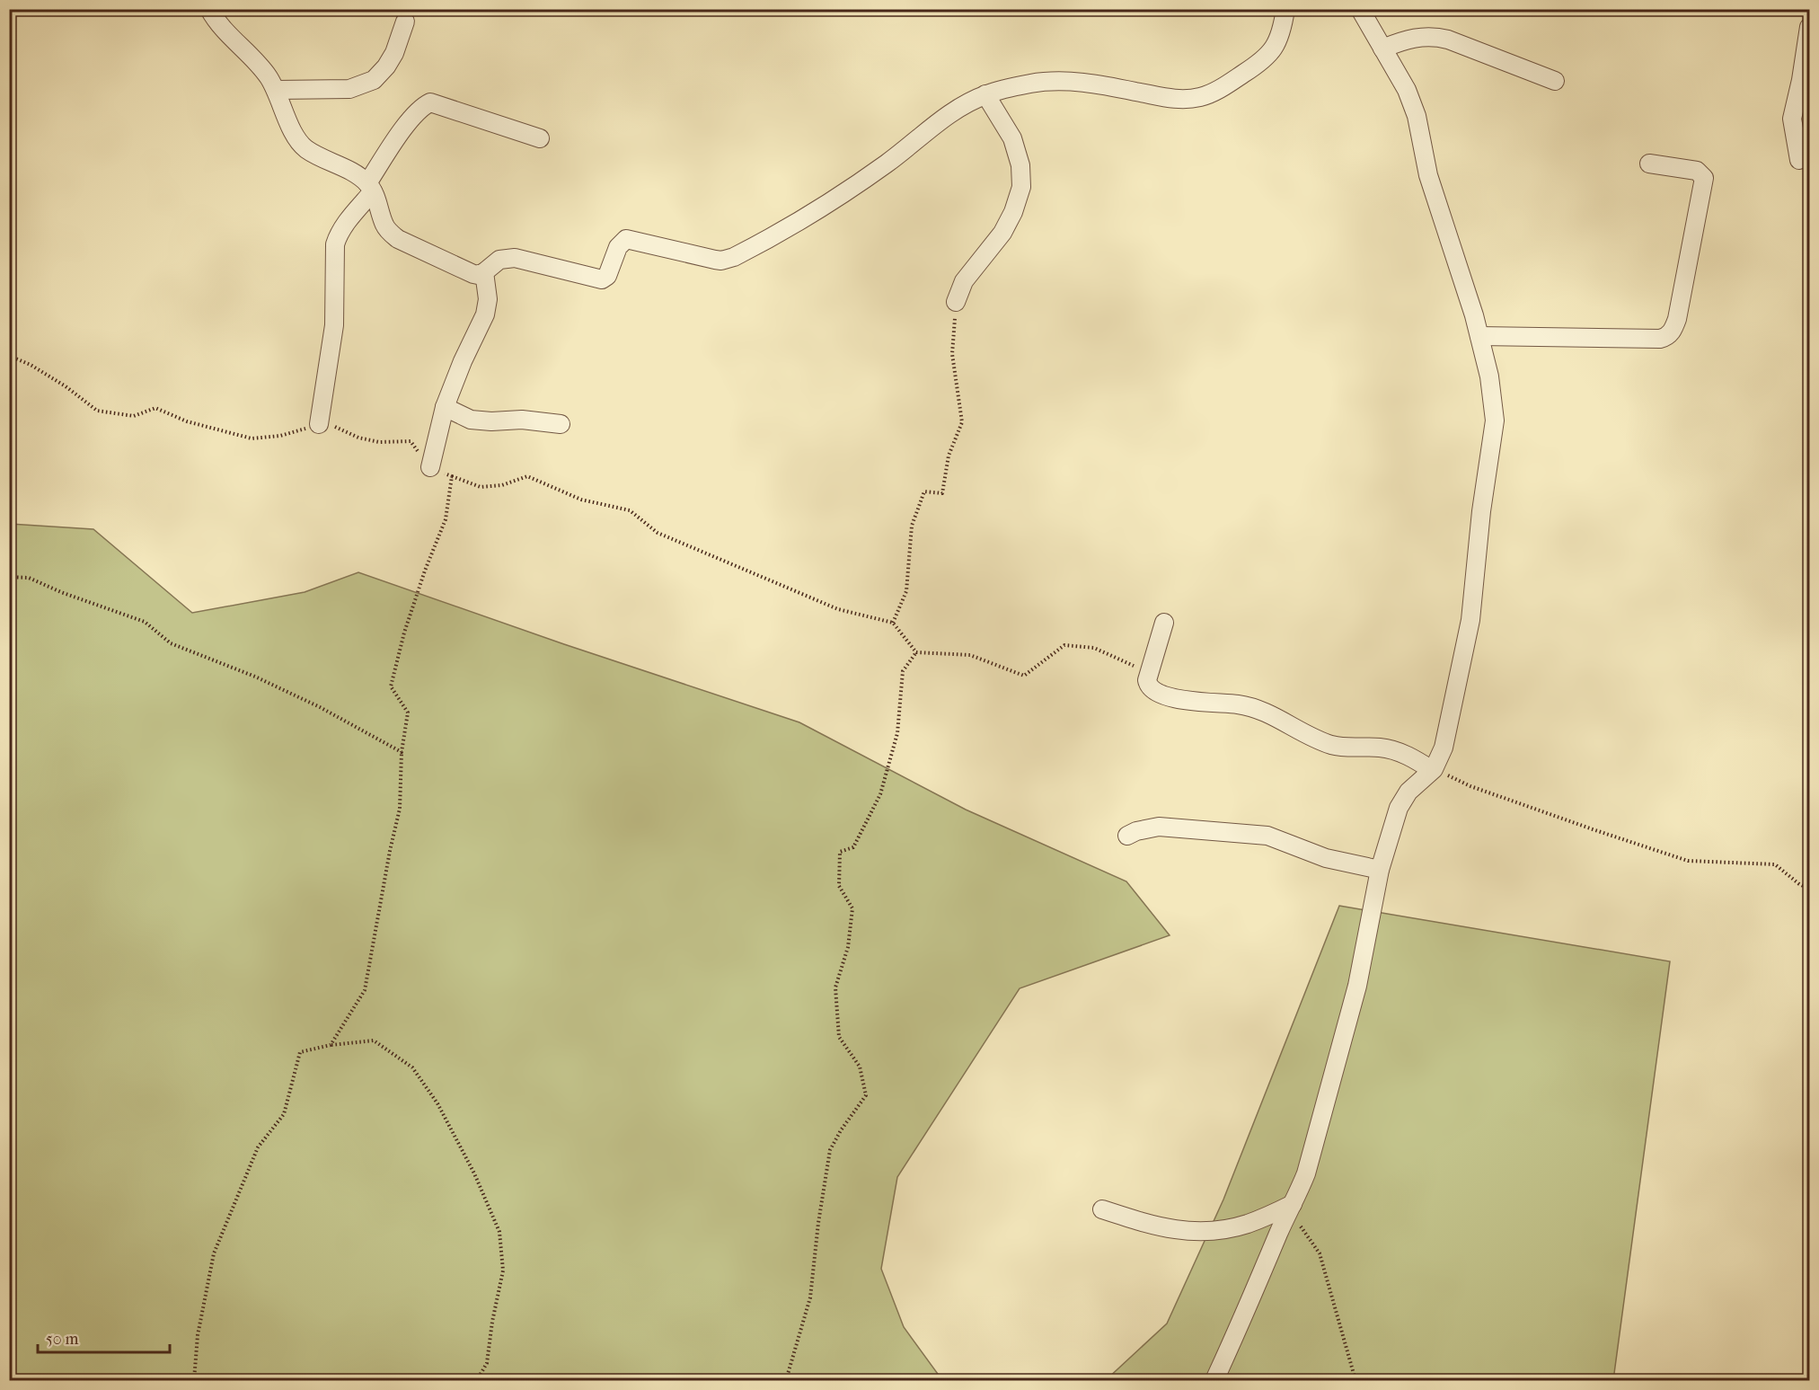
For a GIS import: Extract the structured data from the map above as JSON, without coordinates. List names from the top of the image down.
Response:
{
  "scale_bar": "50 m"
}
